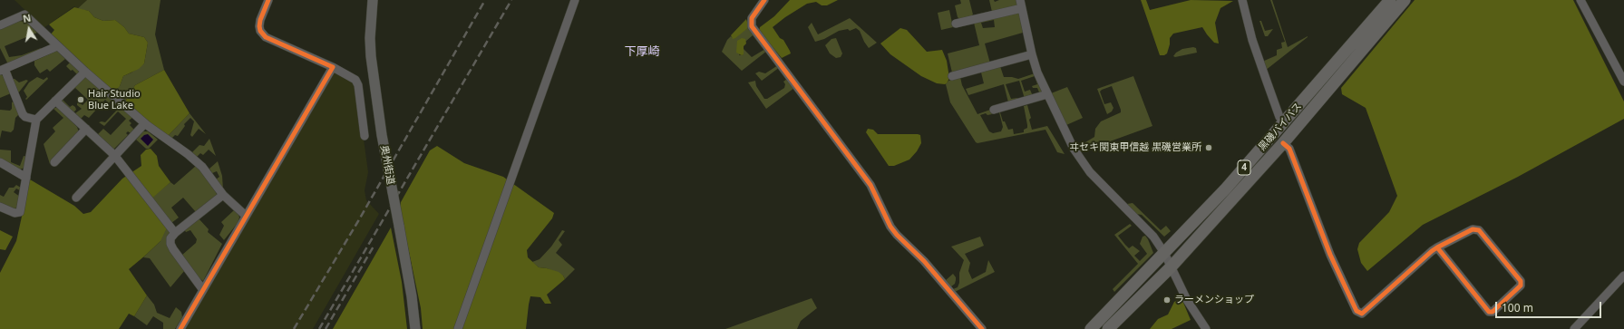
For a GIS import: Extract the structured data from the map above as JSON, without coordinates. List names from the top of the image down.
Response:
{
  "streets": {
    "highway": ["黒磯バイパス", "4"],
    "main road": ["奥州街道"]
  },
  "districts": ["下厚崎"],
  "places": ["Hair Studio Blue Lake", "ヰセキ関東甲信越 黒磯営業所", "ラーメンショップ"],
  "scale_bar": "100 m",
  "north": "top"
}
